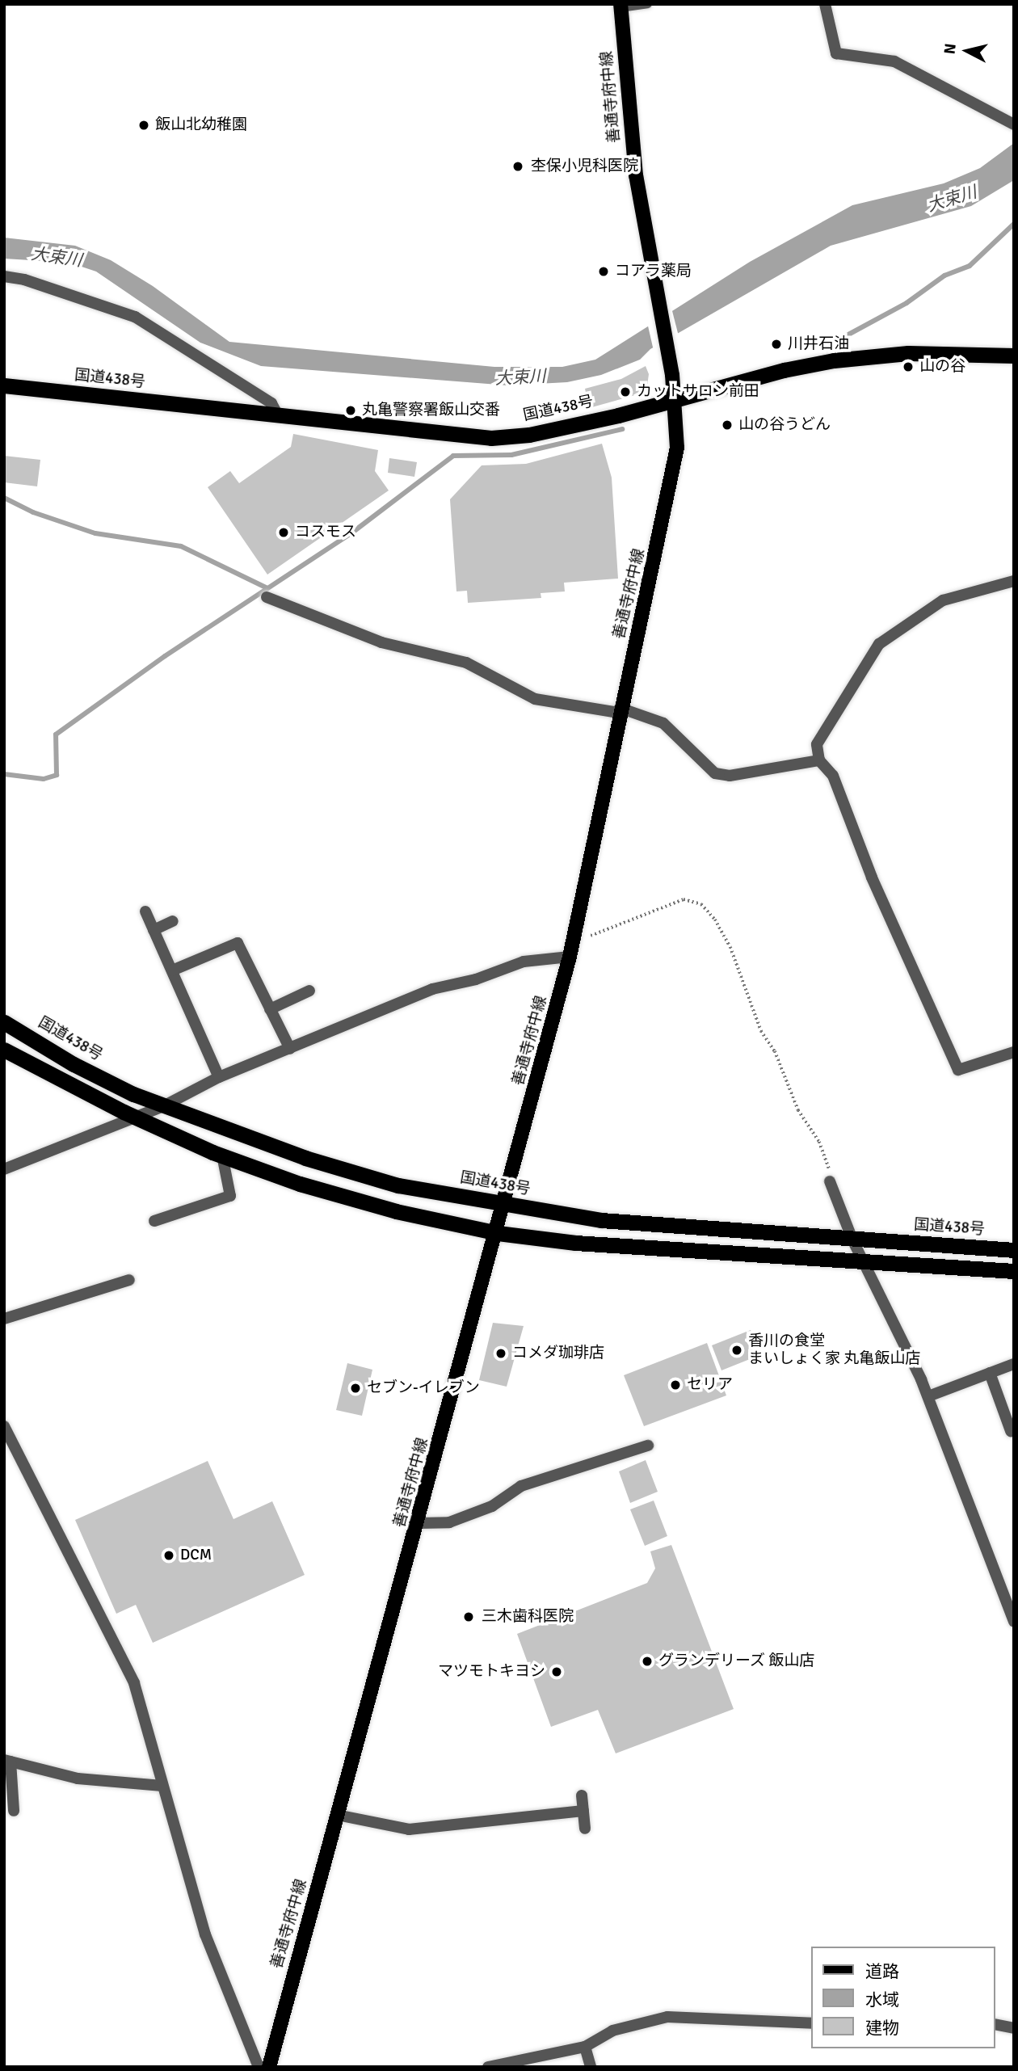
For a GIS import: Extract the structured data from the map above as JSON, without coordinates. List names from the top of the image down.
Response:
{
  "streets": {
    "highway": ["国道438号"],
    "main road": ["善通寺府中線"]
  },
  "crossings": [
    ["善通寺府中線", "国道438号"]
  ],
  "water": ["大束川"],
  "places": [
    "飯山北幼稚園",
    "杢保小児科医院",
    "コアラ薬局",
    "川井石油",
    "山の谷",
    "カットサロン前田",
    "丸亀警察署飯山交番",
    "山の谷うどん",
    "コスモス",
    "香川の食堂 まいしょく家 丸亀飯山店",
    "コメダ珈琲店",
    "セリア",
    "セブン-イレブン",
    "DCM",
    "三木歯科医院",
    "グランデリーズ 飯山店",
    "マツモトキヨシ"
  ],
  "legend": ["道路", "水域", "建物"],
  "north": "left"
}
